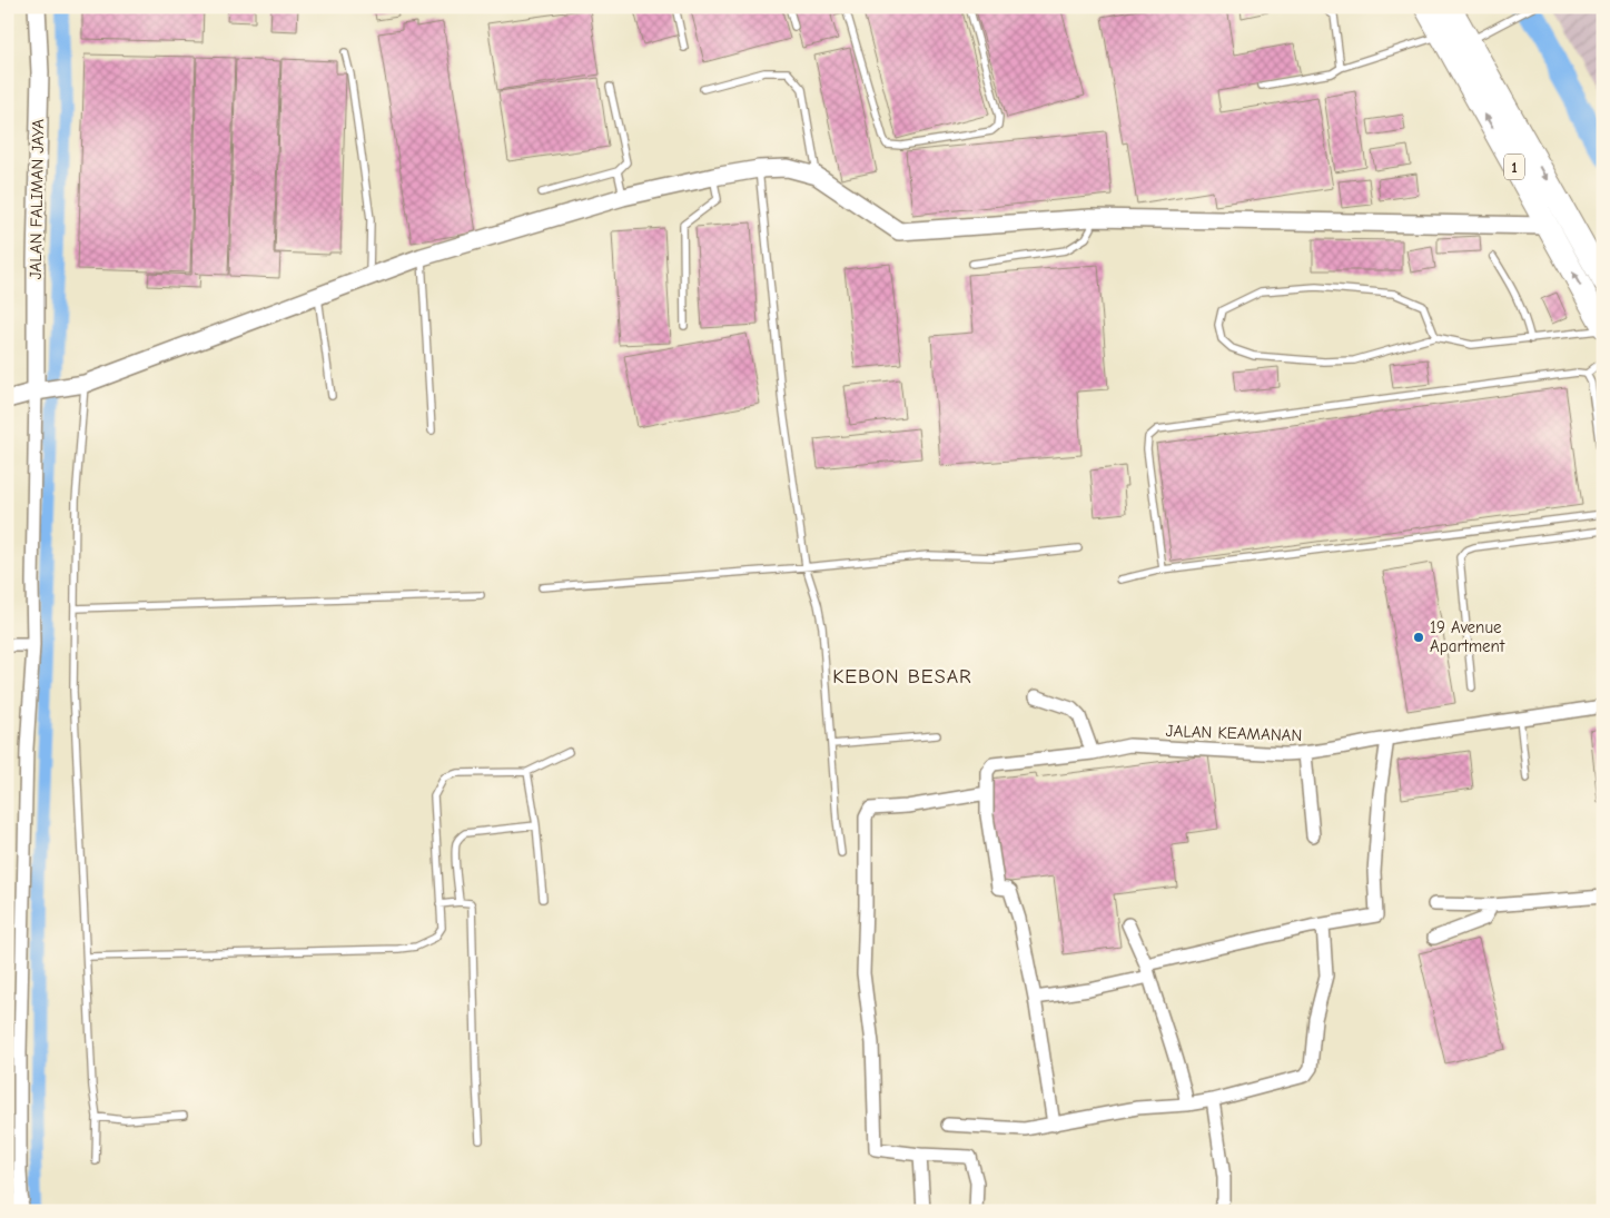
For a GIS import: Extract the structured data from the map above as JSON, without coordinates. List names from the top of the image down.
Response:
{
  "streets": {
    "highway": ["1"],
    "street": ["JALAN FALIMAN JAYA", "JALAN KEAMANAN"]
  },
  "districts": ["KEBON BESAR"],
  "places": ["19 Avenue Apartment"]
}
